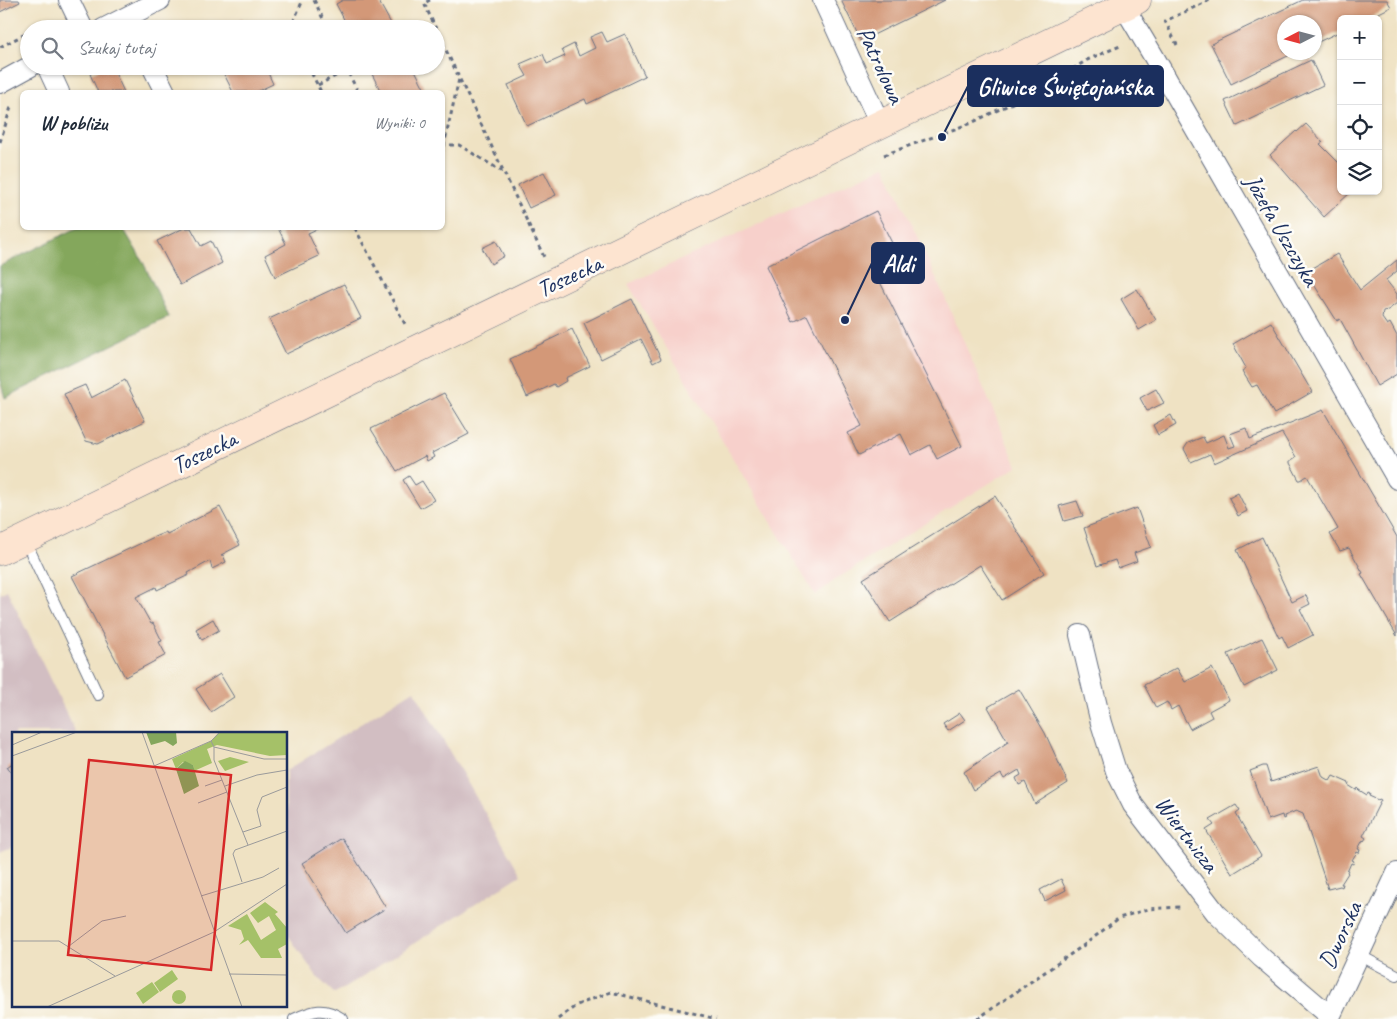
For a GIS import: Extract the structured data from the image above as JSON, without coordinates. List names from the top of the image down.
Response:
{
  "streets": {
    "main road": ["Toszecka"],
    "street": [
      "Patrolowa",
      "Józefa Uszczyka",
      "Wiertnicza",
      "Dworska"
    ]
  },
  "crossings": [
    ["Patrolowa", "Toszecka"],
    ["Józefa Uszczyka", "Toszecka"],
    ["Wiertnicza", "Dworska"]
  ],
  "places": ["Gliwice Świętojańska", "Aldi"],
  "north": "left",
  "page": {
    "map_buttons": ["+", "−"],
    "search": "Szukaj tutaj",
    "heading": ["W pobliżu", "Wyniki: 0"]
  }
}
